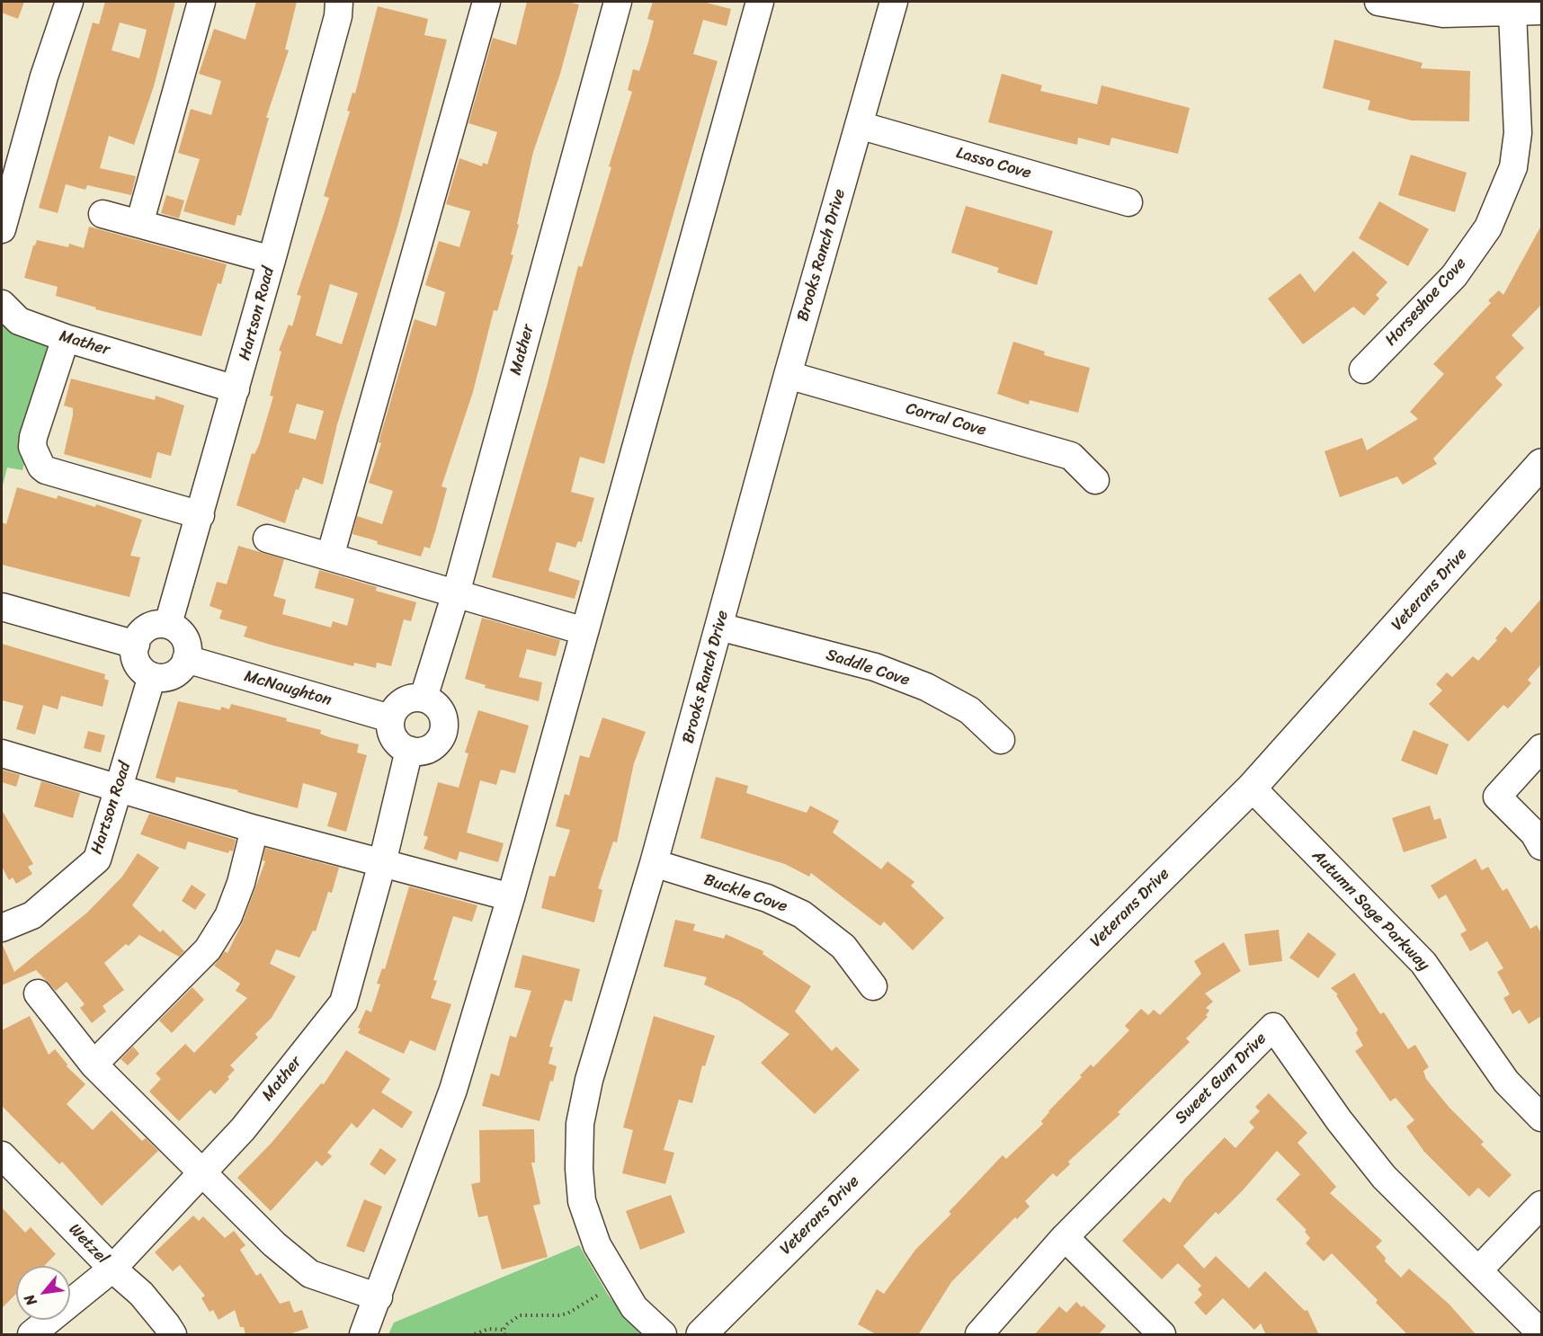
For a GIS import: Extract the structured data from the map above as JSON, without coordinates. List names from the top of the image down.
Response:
{
  "streets": {
    "main road": ["Veterans Drive"],
    "street": [
      "Lasso Cove",
      "Brooks Ranch Drive",
      "Horseshoe Cove",
      "Hartson Road",
      "Mather",
      "Corral Cove",
      "Saddle Cove",
      "McNaughton",
      "Buckle Cove",
      "Autumn Sage Parkway",
      "Sweet Gum Drive",
      "Wetzel"
    ]
  },
  "crossings": [
    ["Lasso Cove", "Brooks Ranch Drive"],
    ["Brooks Ranch Drive", "Corral Cove"],
    ["Brooks Ranch Drive", "Saddle Cove"],
    ["Brooks Ranch Drive", "Buckle Cove"],
    ["Hartson Road", "Mather"],
    ["Hartson Road", "McNaughton"],
    ["Mather", "McNaughton"],
    ["Mather", "Wetzel"],
    ["Veterans Drive", "Autumn Sage Parkway"]
  ],
  "north": "bottom left"
}
